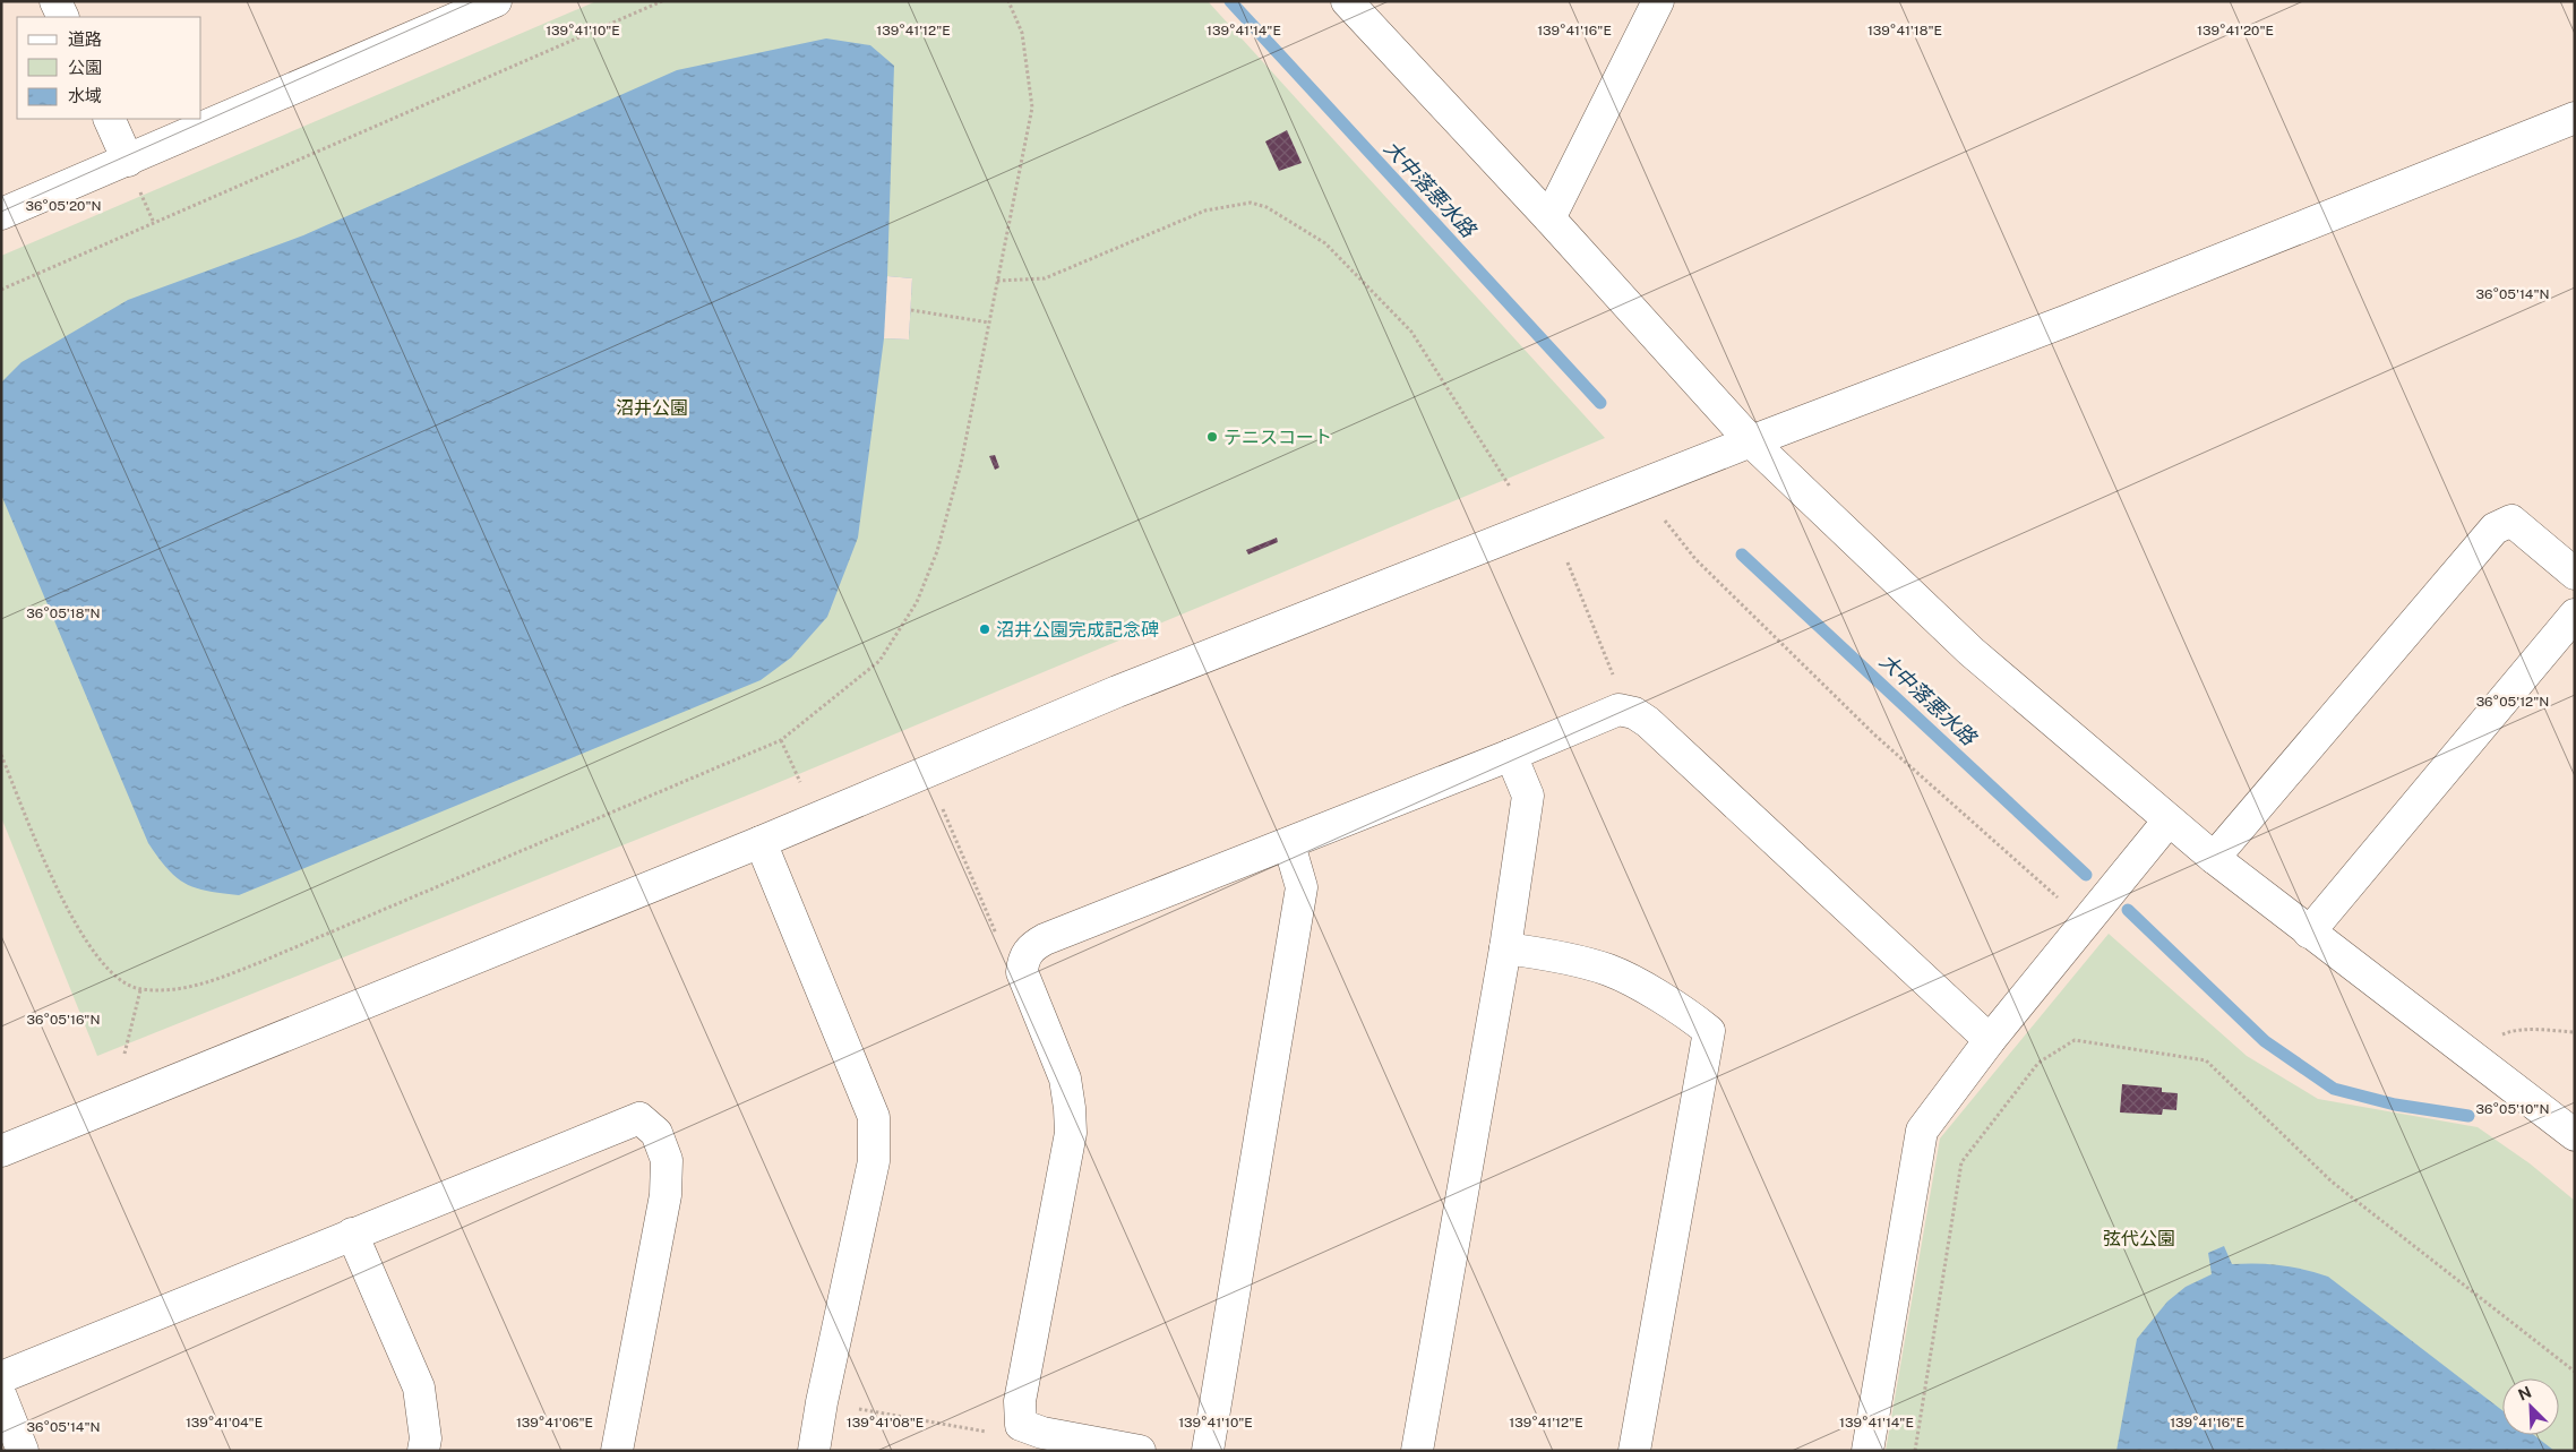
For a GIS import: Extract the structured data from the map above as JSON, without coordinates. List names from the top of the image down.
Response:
{
  "water": ["大中落悪水路"],
  "parks": ["沼井公園", "弦代公園"],
  "places": ["テニスコート", "沼井公園完成記念碑"],
  "legend": ["道路", "公園", "水域"],
  "north": "top left",
  "coordinates": [
    "139°41'10\"E",
    "139°41'12\"E",
    "139°41'14\"E",
    "139°41'16\"E",
    "139°41'18\"E",
    "139°41'20\"E",
    "36°05'20\"N",
    "36°05'14\"N",
    "36°05'18\"N",
    "36°05'12\"N",
    "36°05'16\"N",
    "36°05'10\"N",
    "139°41'04\"E",
    "139°41'06\"E",
    "139°41'08\"E"
  ]
}
